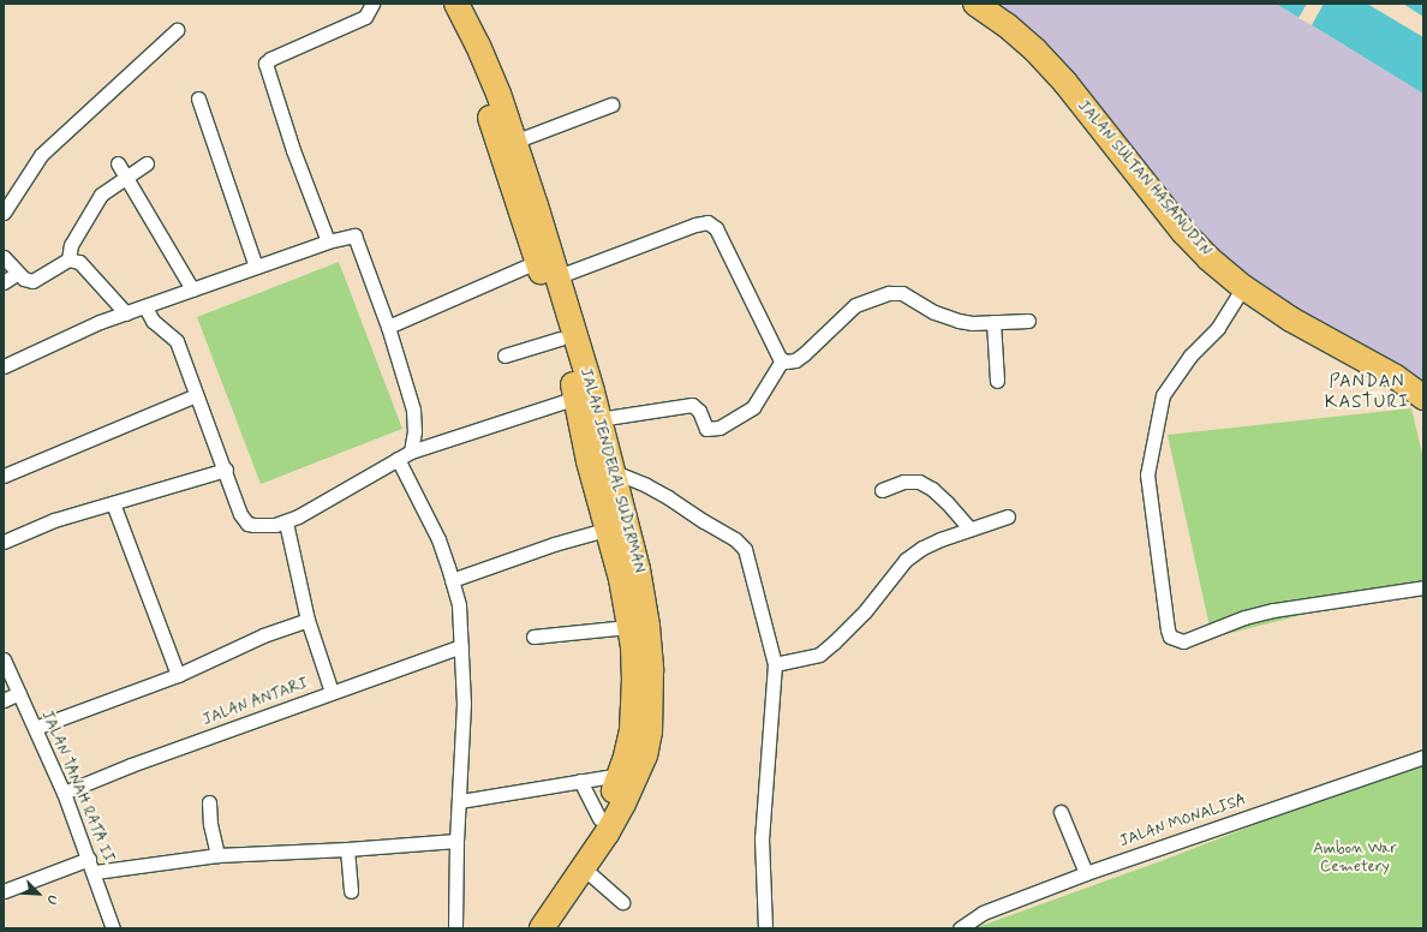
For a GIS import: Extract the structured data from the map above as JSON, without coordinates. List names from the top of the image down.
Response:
{
  "streets": {
    "highway": ["JALAN SULTAN HASANUDIN", "JALAN JENDERAL SUDIRMAN"],
    "street": ["JALAN ANTARI", "JALAN TANAH RATA II", "JALAN MONALISA"]
  },
  "crossings": [
    ["JALAN ANTARI", "JALAN TANAH RATA II"]
  ],
  "districts": ["PANDAN KASTURI"],
  "parks": ["Ambon War Cemetery"],
  "north": "bottom right"
}
